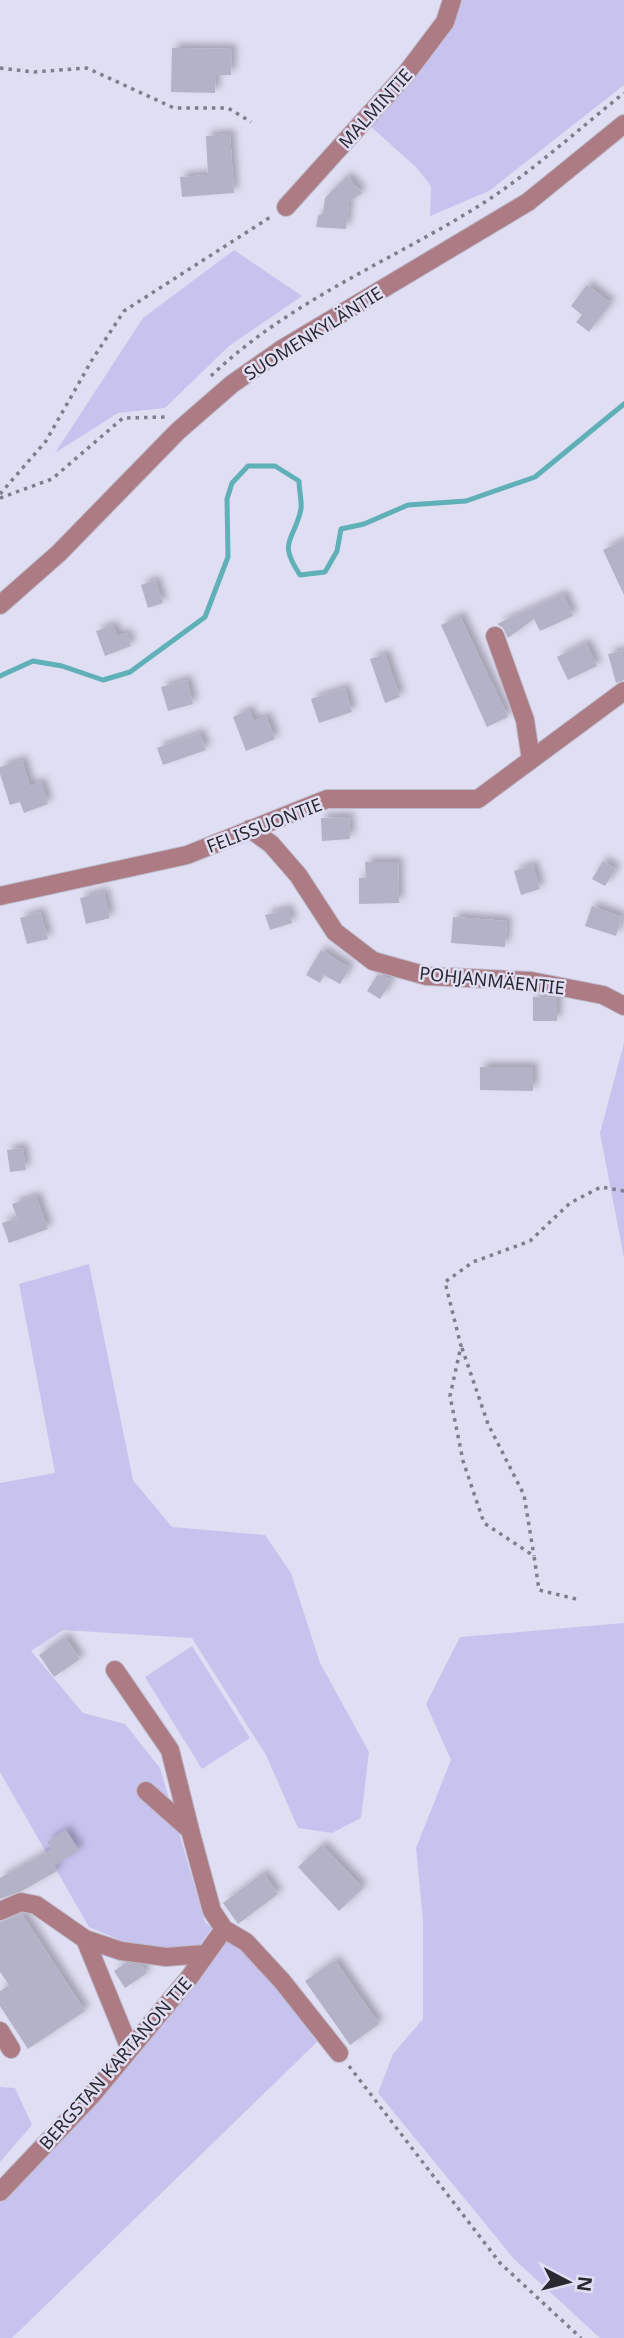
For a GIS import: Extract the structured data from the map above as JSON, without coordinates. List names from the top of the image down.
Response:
{
  "streets": {
    "street": [
      "MALMINTIE",
      "SUOMENKYLÄNTIE",
      "FELISSUONTIE",
      "POHJANMÄENTIE",
      "BERGSTAN KARTANON TIE"
    ]
  },
  "crossings": [
    ["FELISSUONTIE", "POHJANMÄENTIE"]
  ],
  "north": "right"
}
